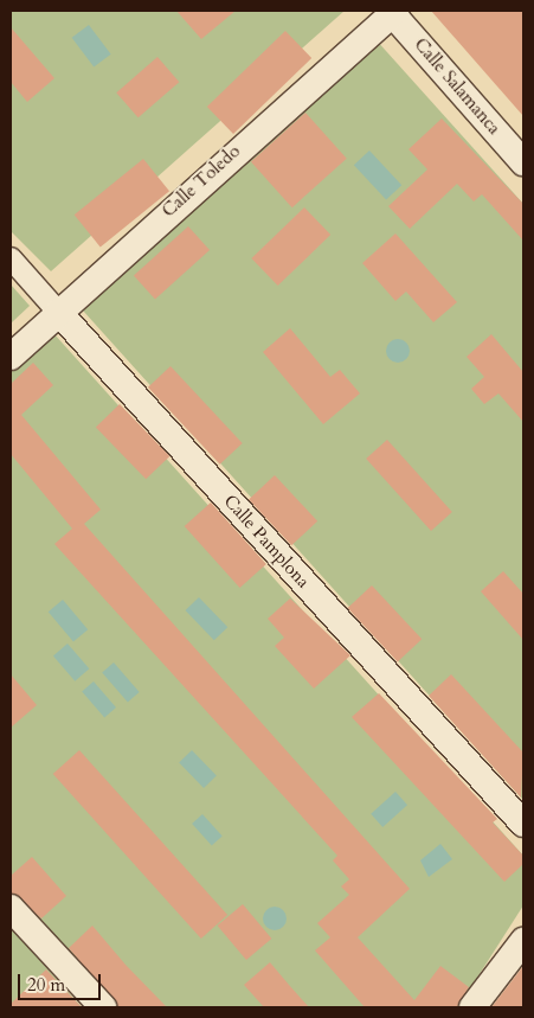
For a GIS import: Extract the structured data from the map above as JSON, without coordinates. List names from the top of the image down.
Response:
{
  "streets": {
    "street": ["Calle Salamanca", "Calle Toledo", "Calle Pamplona"]
  },
  "crossings": [
    ["Calle Salamanca", "Calle Toledo"],
    ["Calle Toledo", "Calle Pamplona"]
  ],
  "scale_bar": "20 m"
}
